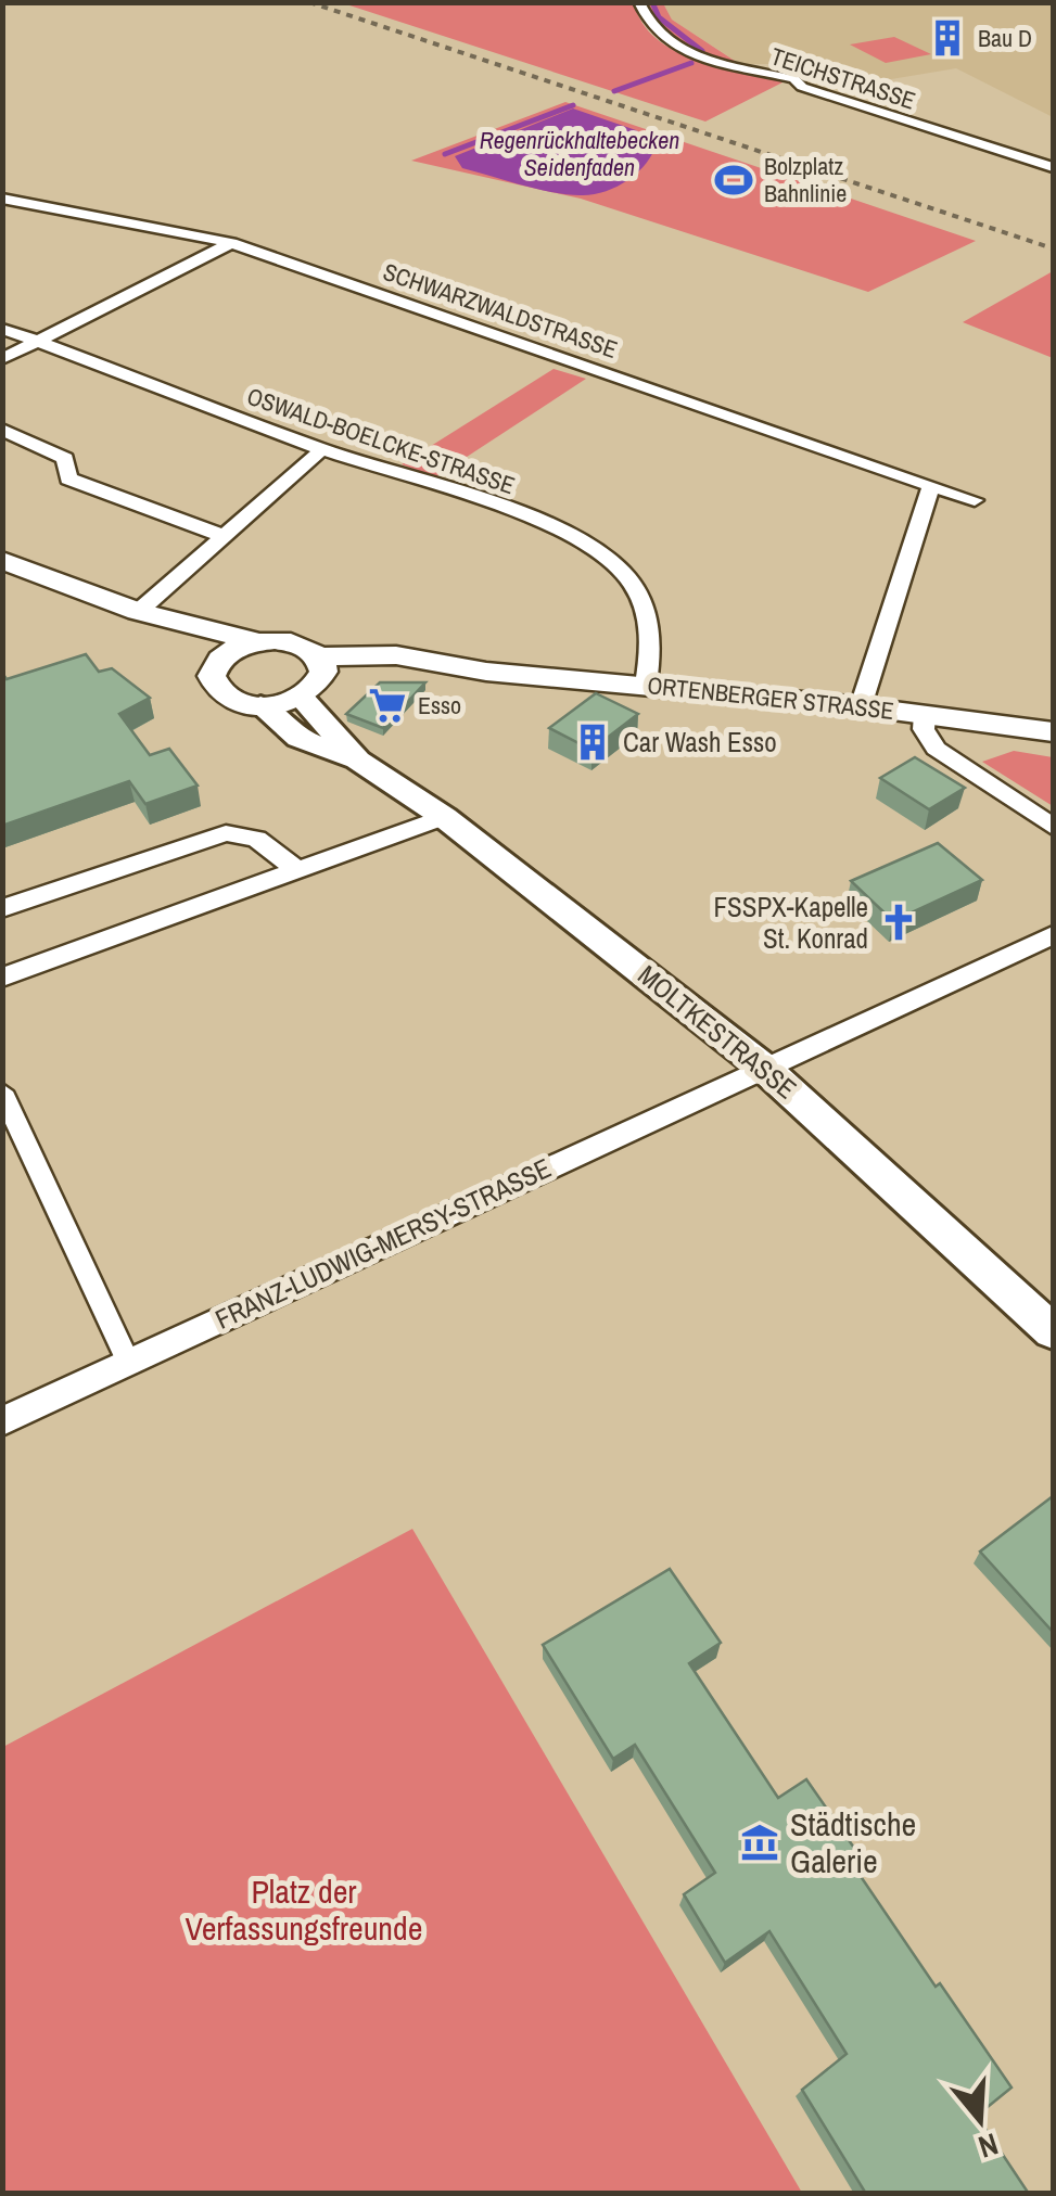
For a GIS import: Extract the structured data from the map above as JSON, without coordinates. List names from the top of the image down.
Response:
{
  "streets": {
    "main road": ["ORTENBERGER STRASSE"],
    "street": [
      "TEICHSTRASSE",
      "SCHWARZWALDSTRASSE",
      "OSWALD-BOELCKE-STRASSE",
      "MOLTKESTRASSE",
      "FRANZ-LUDWIG-MERSY-STRASSE"
    ]
  },
  "crossings": [
    ["OSWALD-BOELCKE-STRASSE", "ORTENBERGER STRASSE"],
    ["ORTENBERGER STRASSE", "MOLTKESTRASSE"],
    ["MOLTKESTRASSE", "FRANZ-LUDWIG-MERSY-STRASSE"]
  ],
  "water": ["Regenrückhaltebecken Seidenfaden"],
  "parks": ["Platz der Verfassungsfreunde"],
  "places": {
    "building": ["Bau D", "Car Wash Esso"],
    "sports": ["Bolzplatz Bahnlinie"],
    "supermarket": ["Esso"],
    "church": ["FSSPX-Kapelle St. Konrad"],
    "museum": ["Städtische Galerie"]
  },
  "north": "bottom"
}
